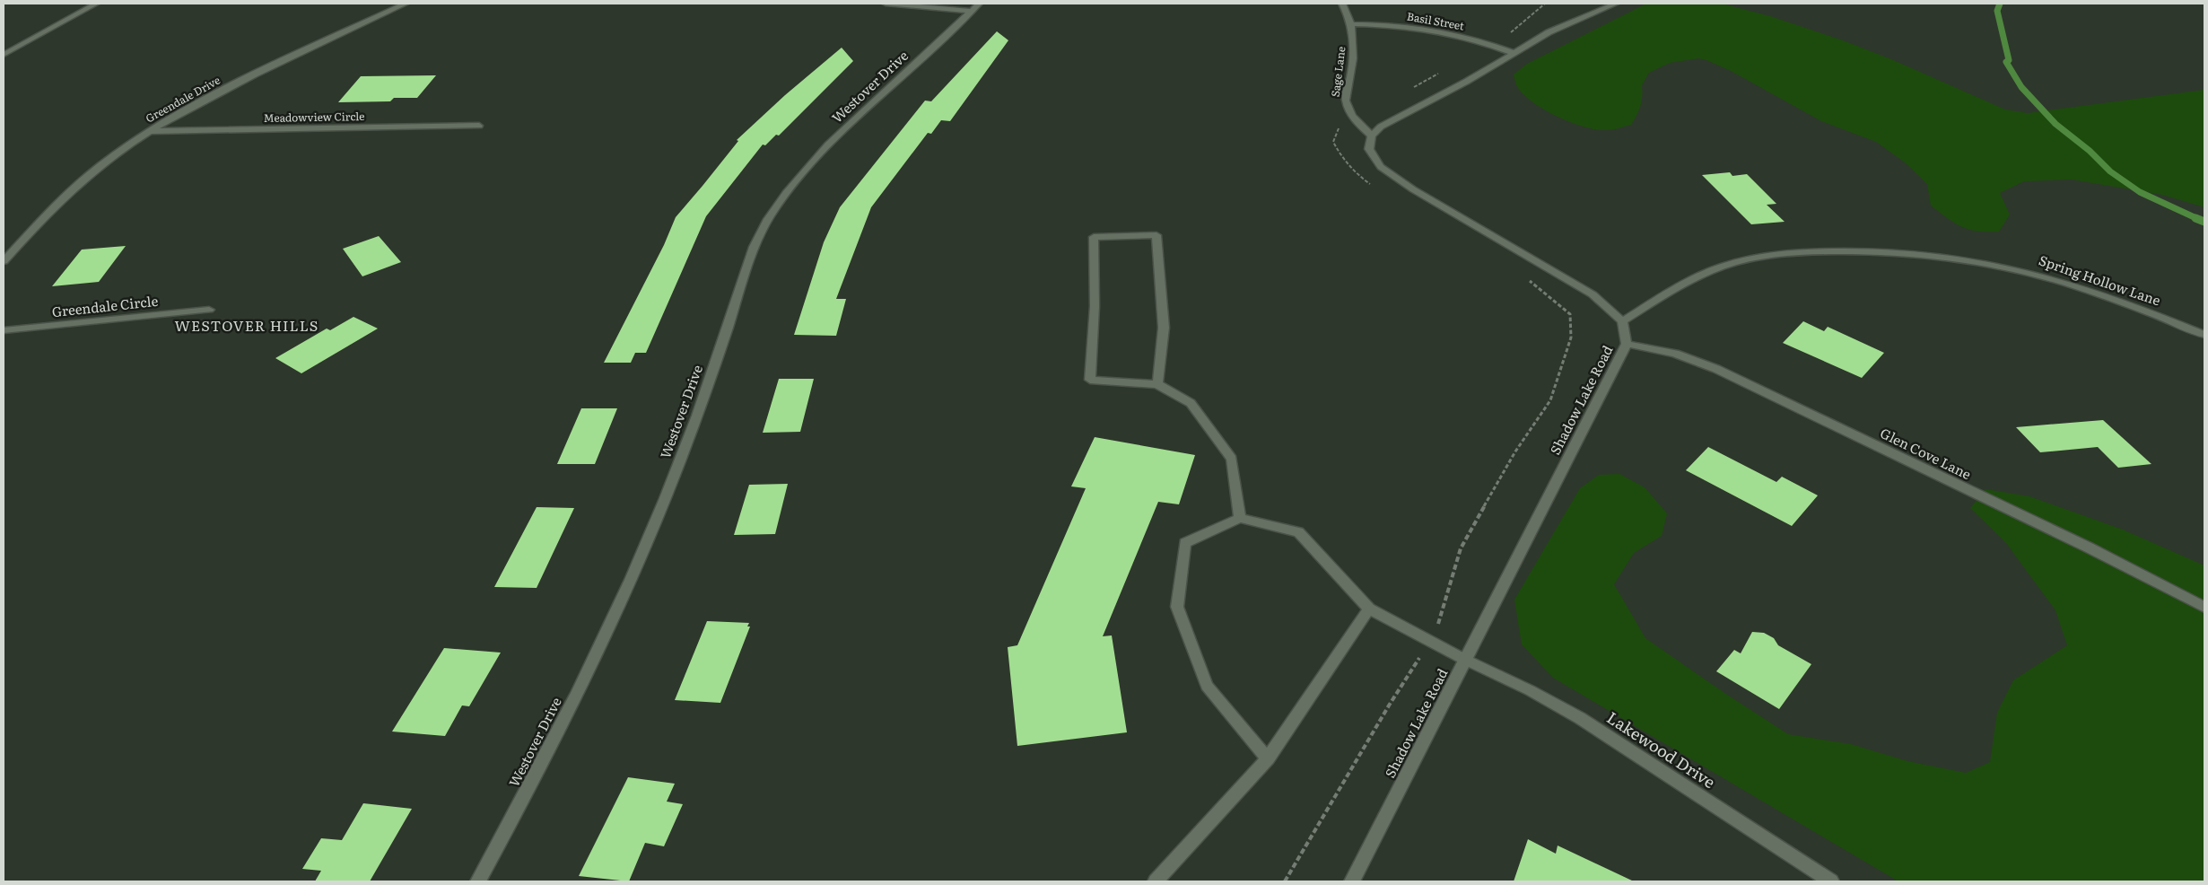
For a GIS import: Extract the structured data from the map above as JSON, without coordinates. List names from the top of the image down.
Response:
{
  "streets": {
    "street": [
      "Basil Street",
      "Sage Lane",
      "Westover Drive",
      "Greendale Drive",
      "Meadowview Circle",
      "Spring Hollow Lane",
      "Greendale Circle",
      "Shadow Lake Road",
      "Glen Cove Lane",
      "Lakewood Drive"
    ]
  },
  "crossings": [
    ["Basil Street", "Sage Lane"],
    ["Greendale Drive", "Meadowview Circle"],
    ["Spring Hollow Lane", "Shadow Lake Road"],
    ["Shadow Lake Road", "Glen Cove Lane"],
    ["Shadow Lake Road", "Lakewood Drive"]
  ],
  "districts": ["WESTOVER HILLS"]
}
